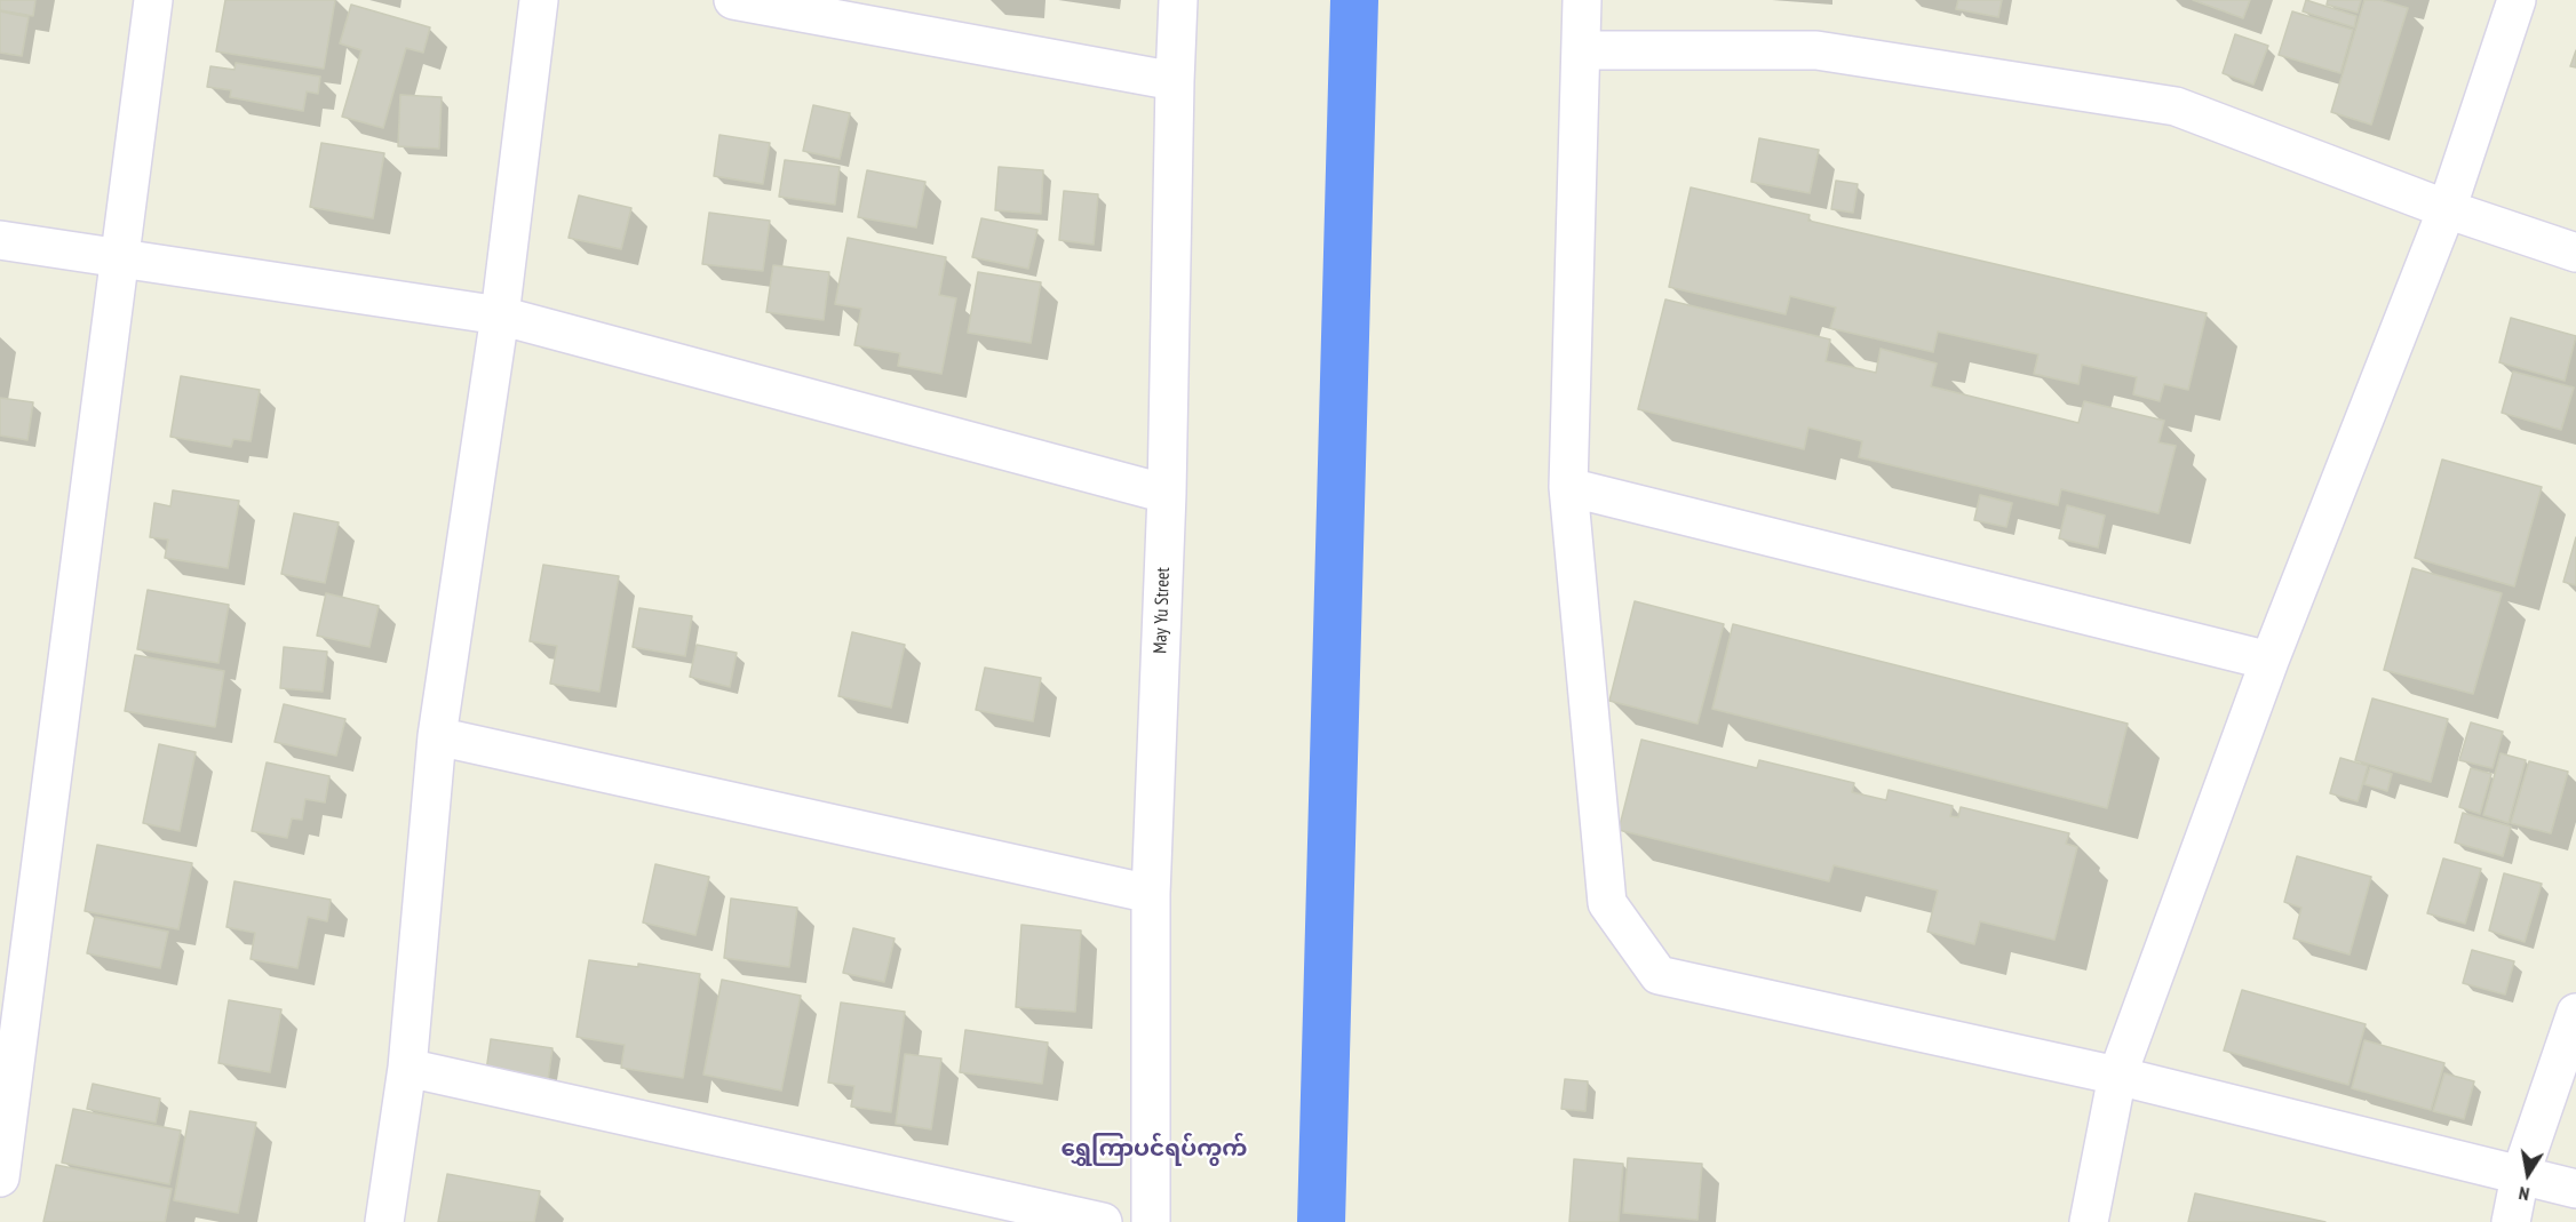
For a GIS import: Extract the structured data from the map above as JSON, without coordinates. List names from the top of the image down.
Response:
{
  "streets": {
    "street": ["May Yu Street"]
  },
  "districts": ["ရွှေကြာပင်ရပ်ကွက်"],
  "north": "bottom"
}
